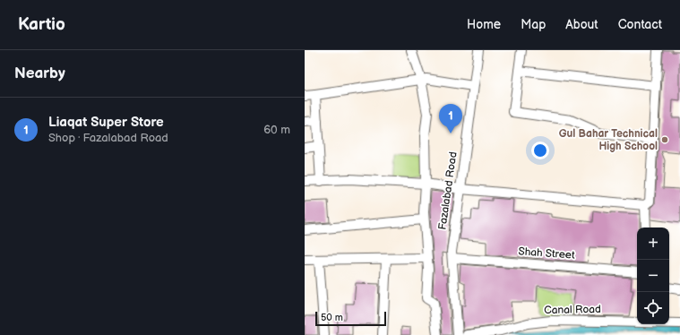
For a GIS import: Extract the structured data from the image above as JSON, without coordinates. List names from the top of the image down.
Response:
{
  "streets": {
    "street": ["Fazalabad Road", "Shah Street", "Canal Road"]
  },
  "crossings": [
    ["Fazalabad Road", "Shah Street"]
  ],
  "places": ["Gul Bahar Technical High School"],
  "scale_bar": "50 m",
  "page": {
    "header": "Kartio",
    "nav": [
      "Home",
      "Map",
      "About",
      "Contact"
    ],
    "heading": "Nearby",
    "list": [
      {
        "mark": "1",
        "name": "Liaqat Super Store",
        "note": "Shop · Fazalabad Road",
        "value": "60 m"
      }
    ],
    "pins": "1",
    "map_buttons": ["+", "−"],
    "scale": "50 m"
  }
}
